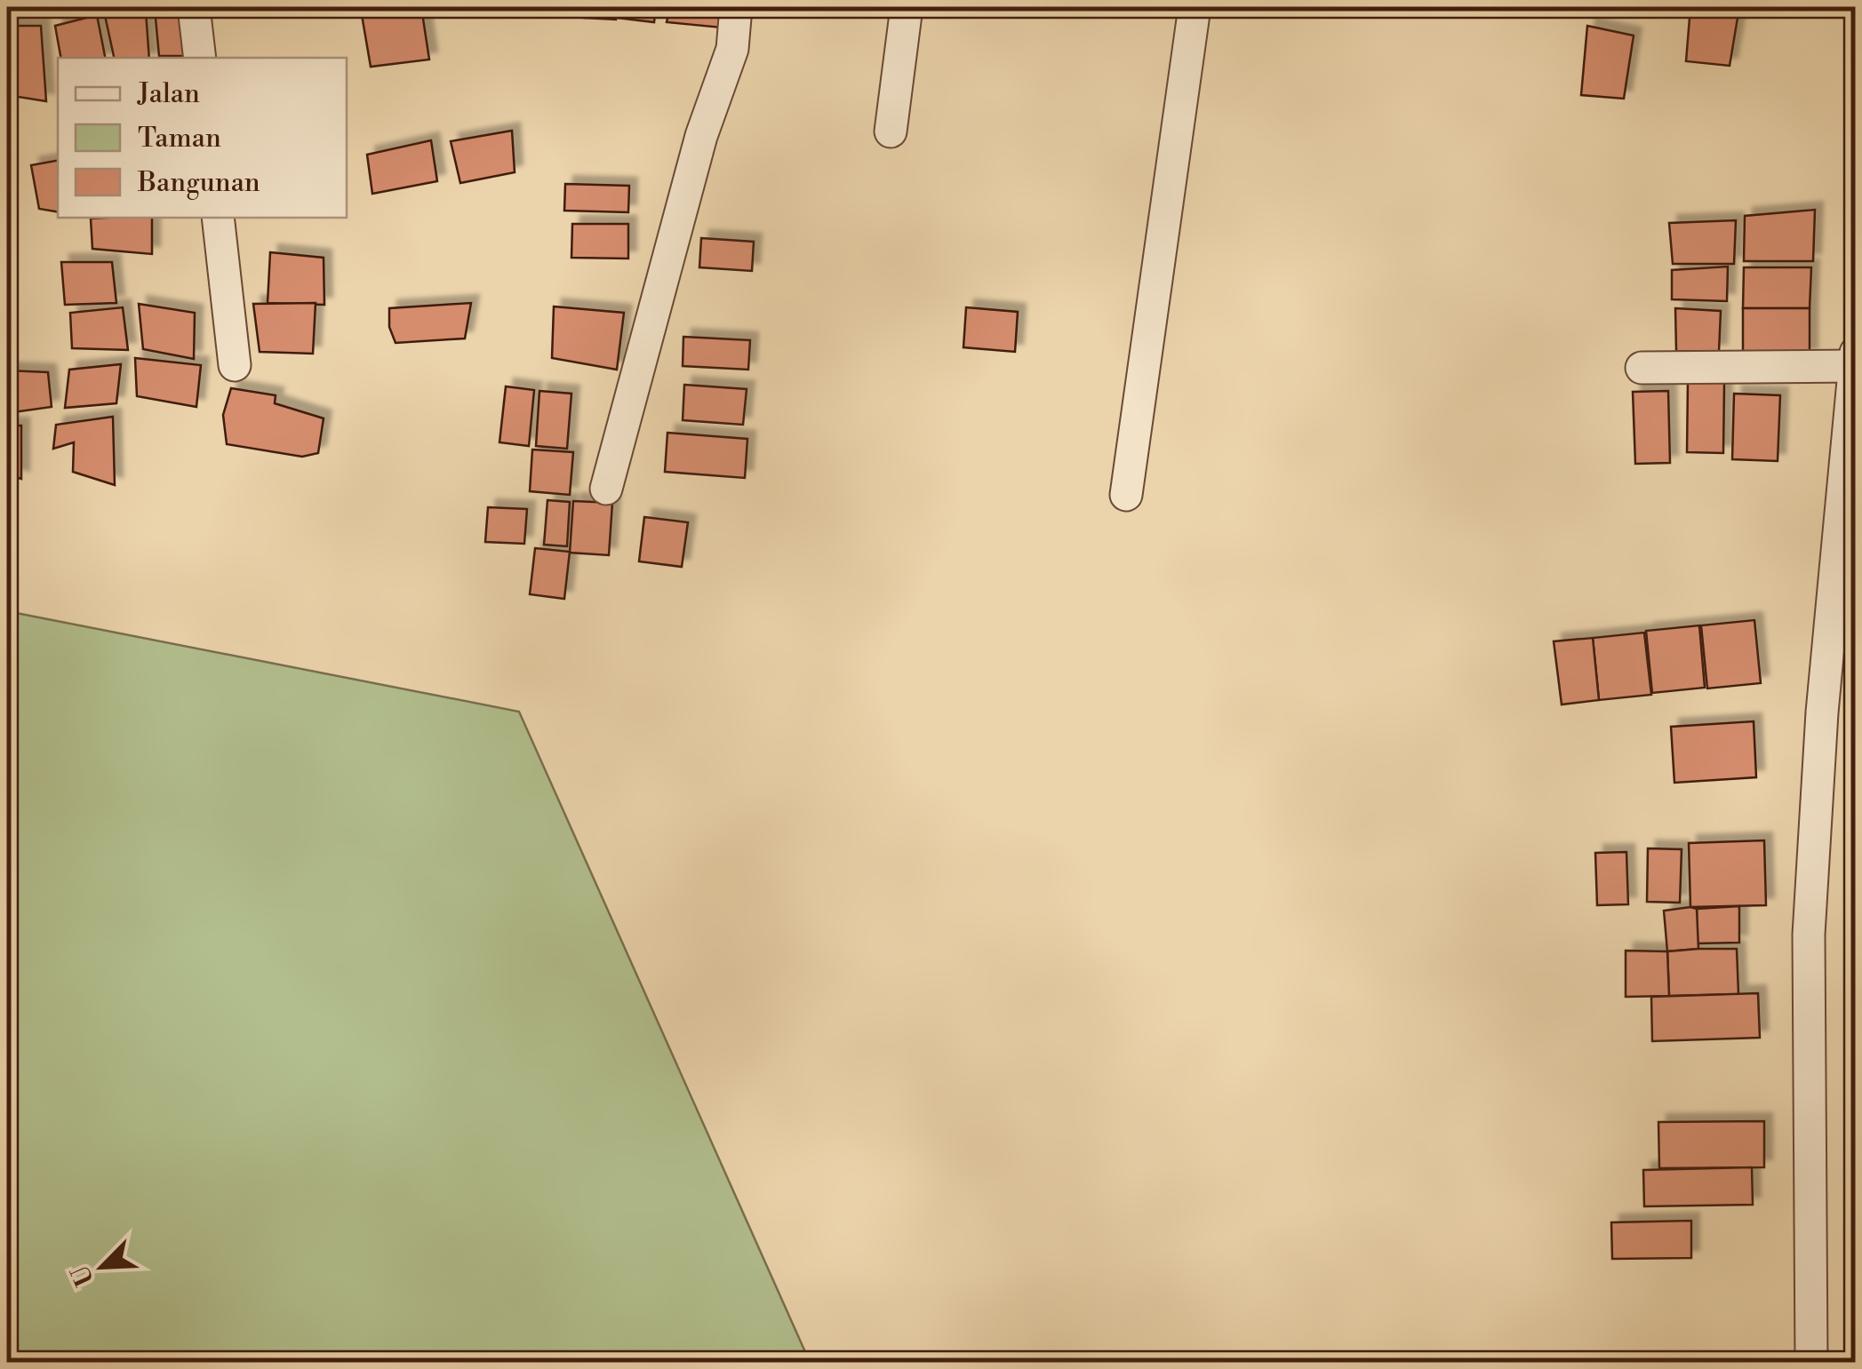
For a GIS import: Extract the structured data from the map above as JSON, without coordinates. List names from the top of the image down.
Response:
{
  "legend": ["Jalan", "Taman", "Bangunan"],
  "north": "bottom left"
}
